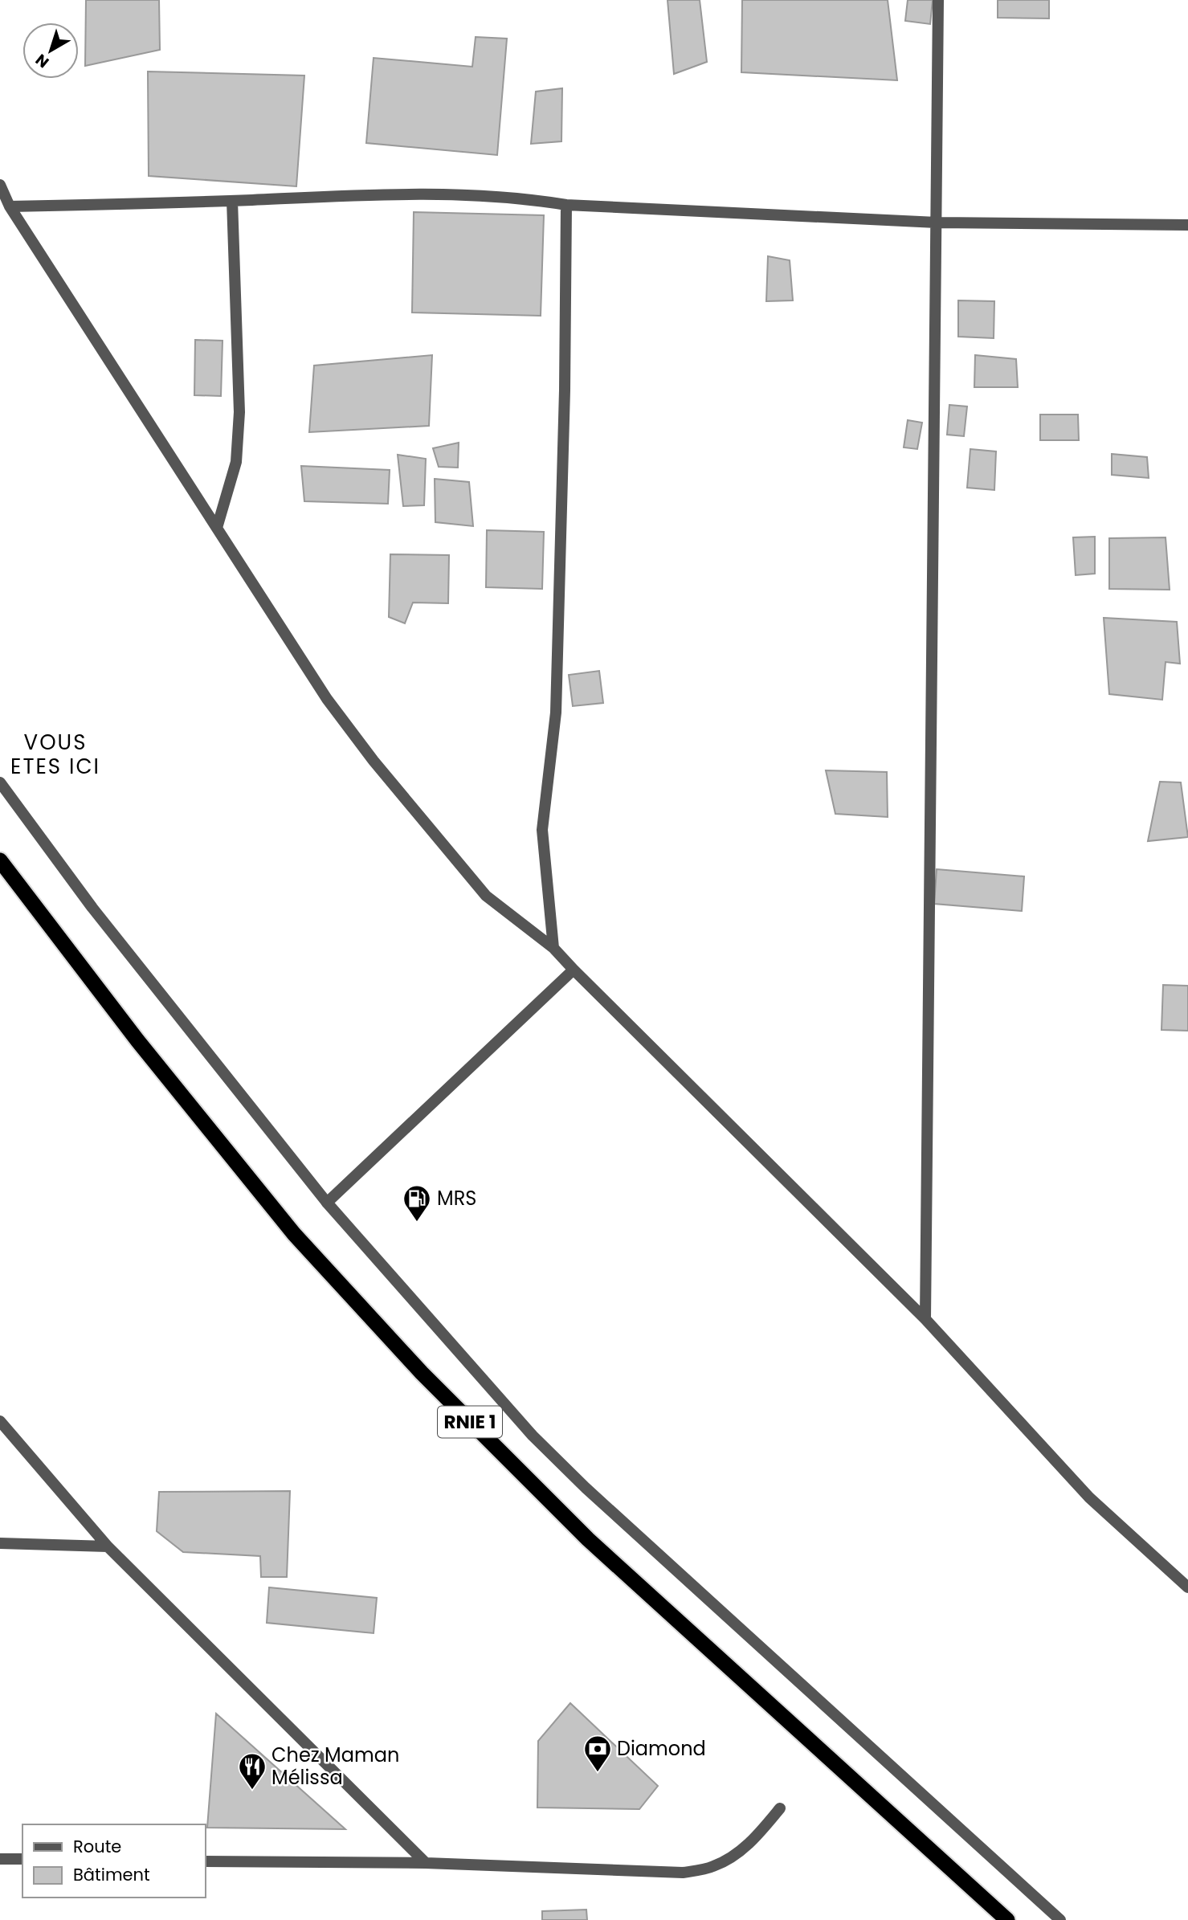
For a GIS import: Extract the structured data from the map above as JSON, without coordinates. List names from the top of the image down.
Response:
{
  "streets": {
    "highway": ["RNIE 1"]
  },
  "districts": ["VOUS ETES ICI"],
  "places": {
    "fuel station": ["MRS"],
    "bank": ["Diamond"],
    "restaurant": ["Chez Maman Mélissa"]
  },
  "legend": ["Route", "Bâtiment"],
  "north": "bottom left"
}
